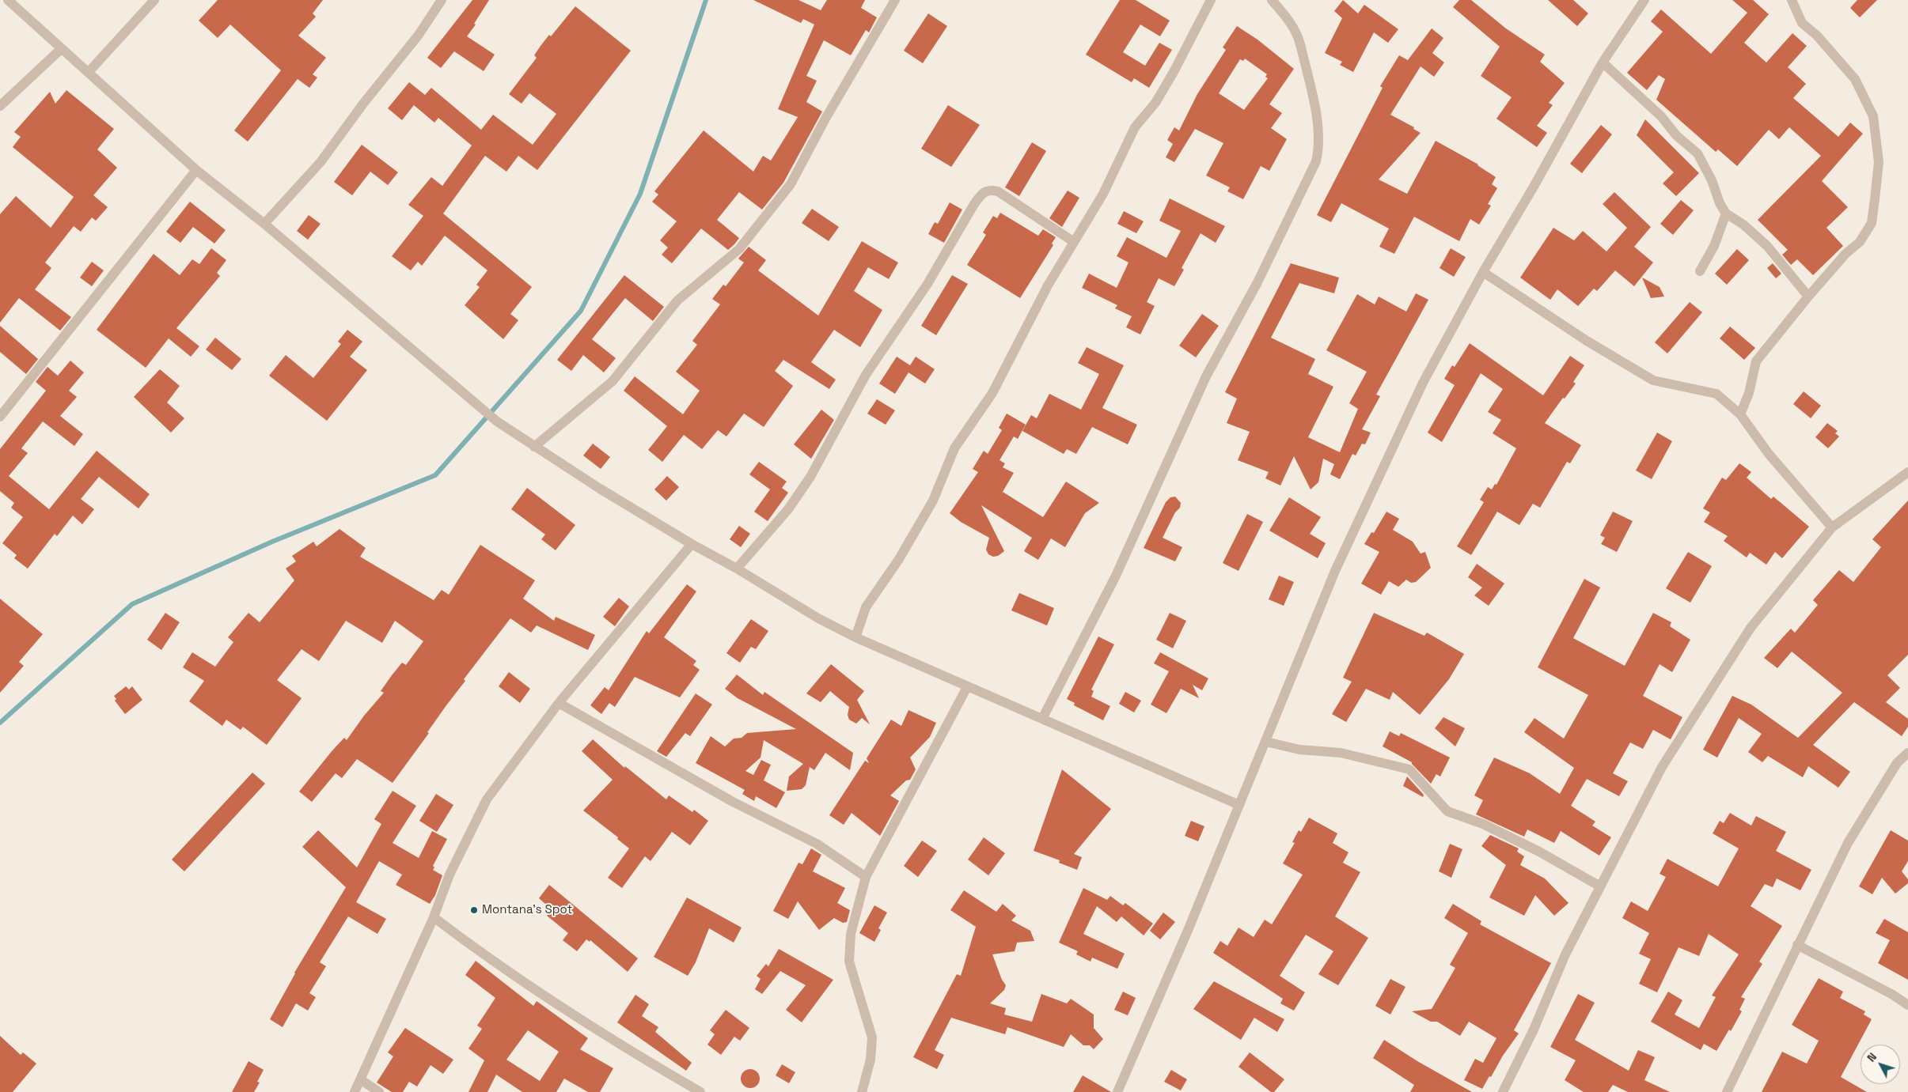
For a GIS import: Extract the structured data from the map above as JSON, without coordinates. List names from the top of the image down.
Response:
{
  "places": ["Montana's Spot"],
  "north": "top left"
}
